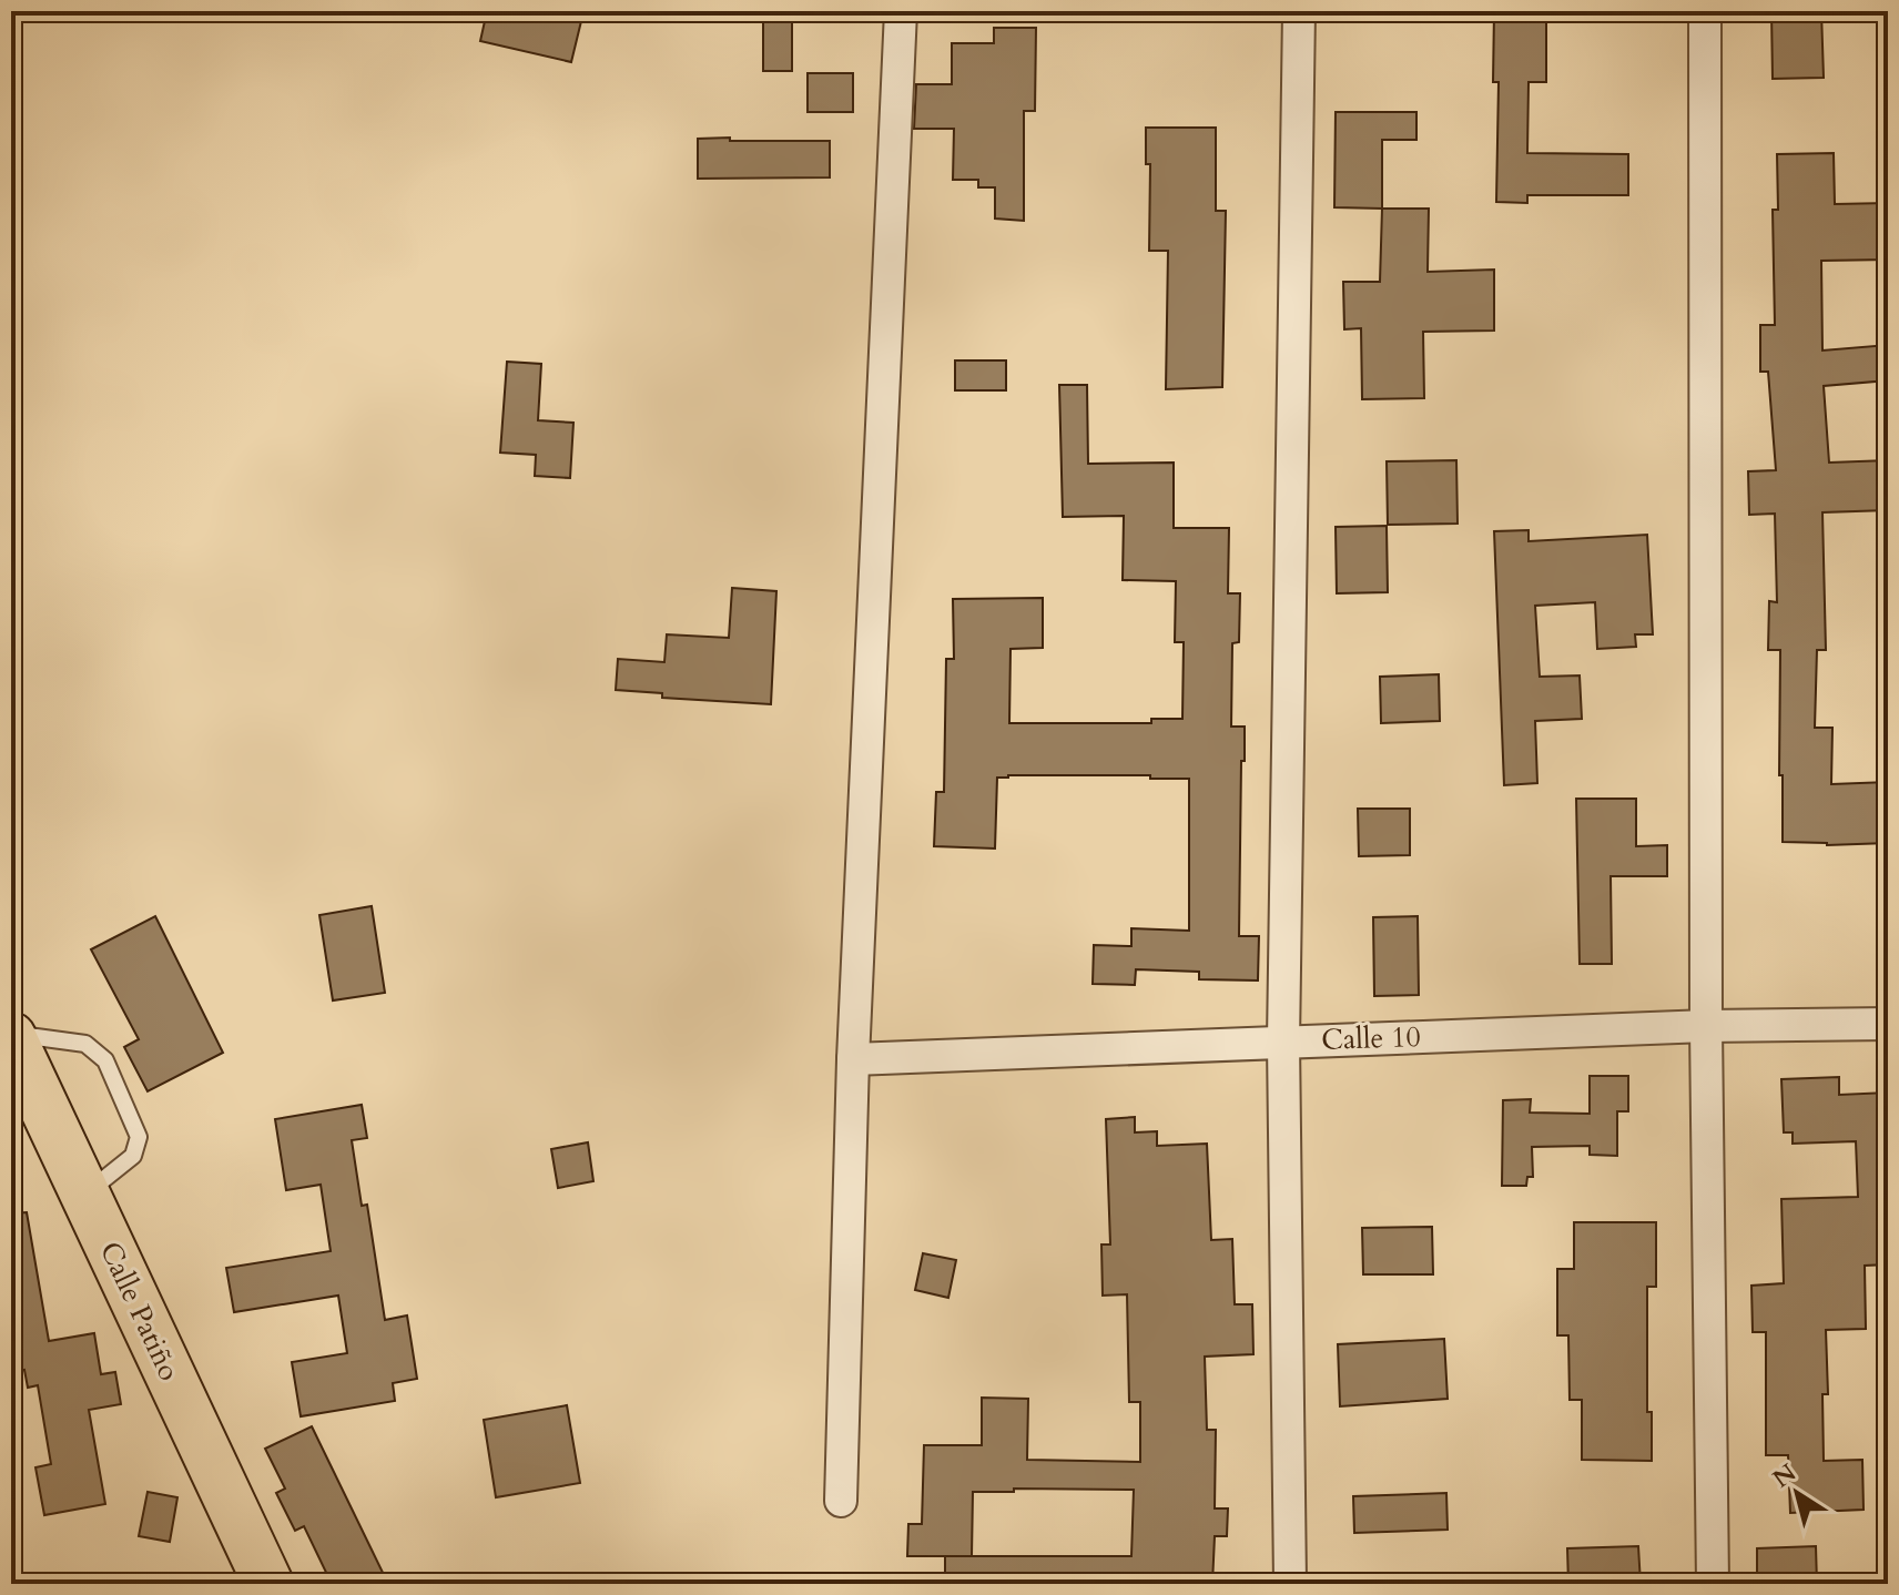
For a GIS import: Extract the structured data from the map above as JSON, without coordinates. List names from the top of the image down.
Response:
{
  "streets": {
    "main road": ["Calle Patiño"],
    "street": ["Calle 10"]
  },
  "north": "top left"
}
